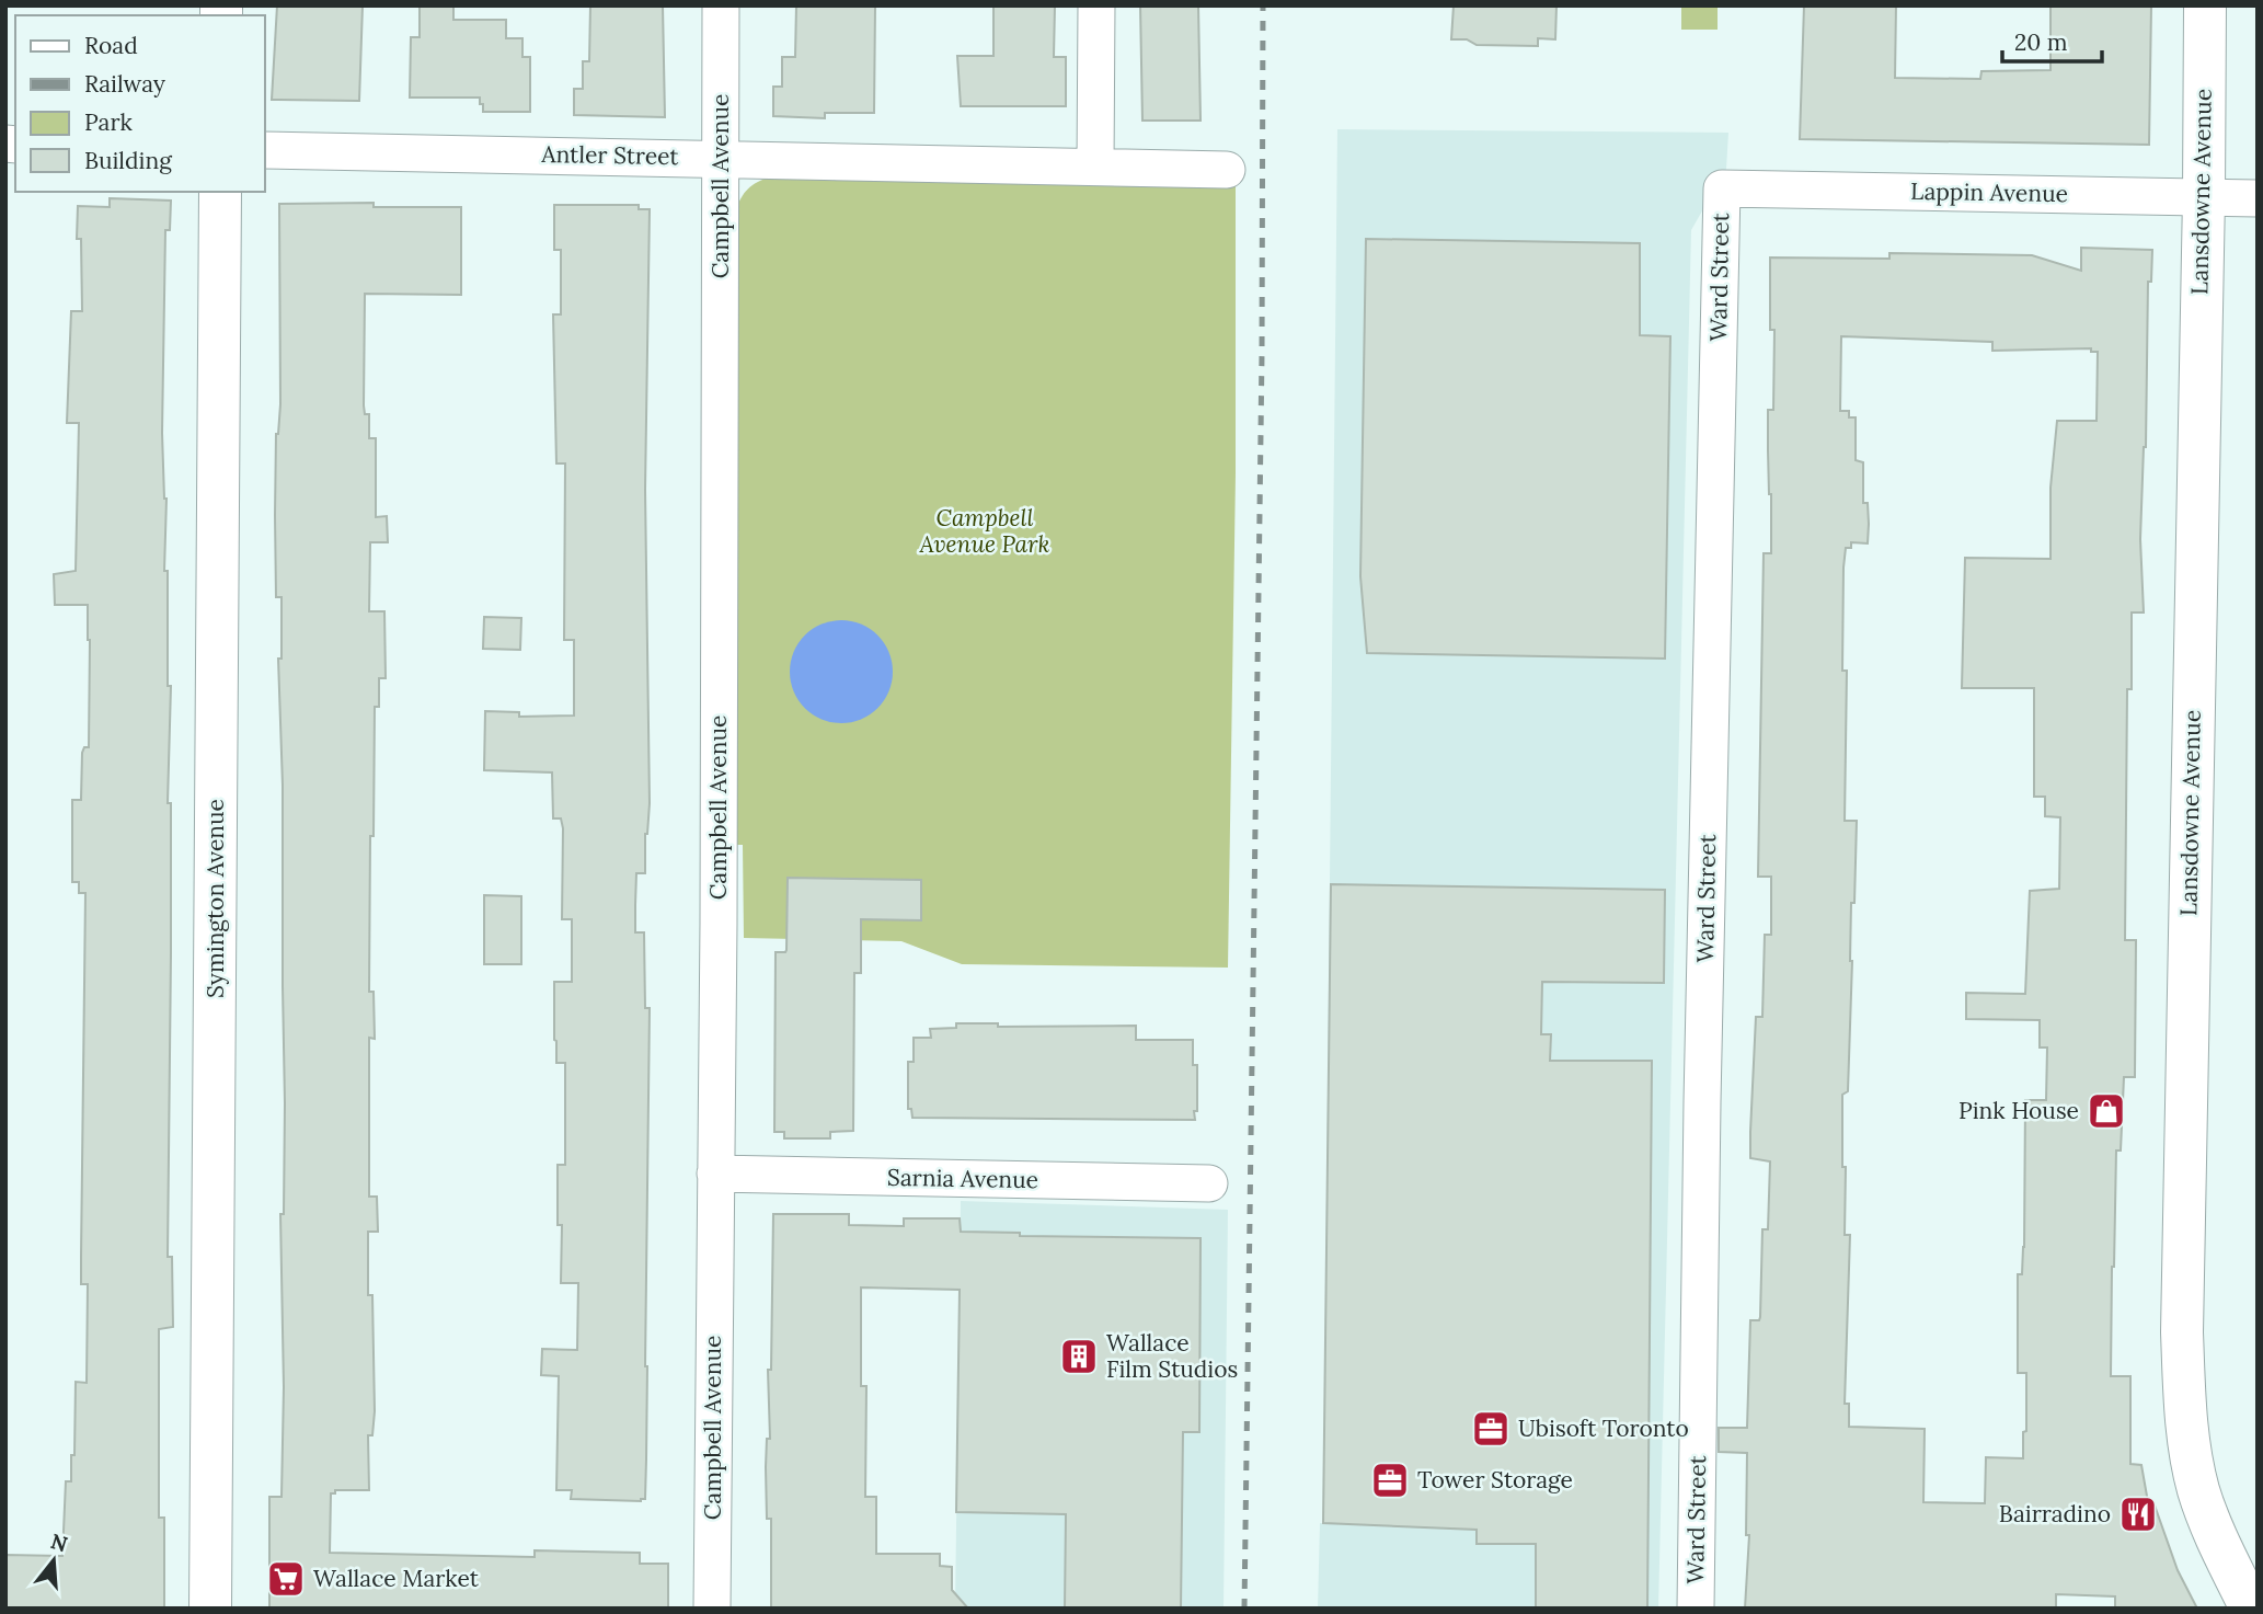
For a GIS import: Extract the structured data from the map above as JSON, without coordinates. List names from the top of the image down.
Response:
{
  "streets": {
    "street": [
      "Antler Street",
      "Campbell Avenue",
      "Lansdowne Avenue",
      "Lappin Avenue",
      "Ward Street",
      "Symington Avenue",
      "Sarnia Avenue"
    ]
  },
  "crossings": [
    ["Antler Street", "Campbell Avenue"],
    ["Campbell Avenue", "Sarnia Avenue"],
    ["Lansdowne Avenue", "Lappin Avenue"],
    ["Lappin Avenue", "Ward Street"]
  ],
  "parks": ["Campbell Avenue Park"],
  "places": {
    "shop": ["Pink House"],
    "building": ["Wallace Film Studios"],
    "office": ["Ubisoft Toronto", "Tower Storage"],
    "restaurant": ["Bairradino"],
    "supermarket": ["Wallace Market"]
  },
  "legend": [
    "Road",
    "Railway",
    "Park",
    "Building"
  ],
  "scale_bar": "20 m",
  "north": "top"
}
